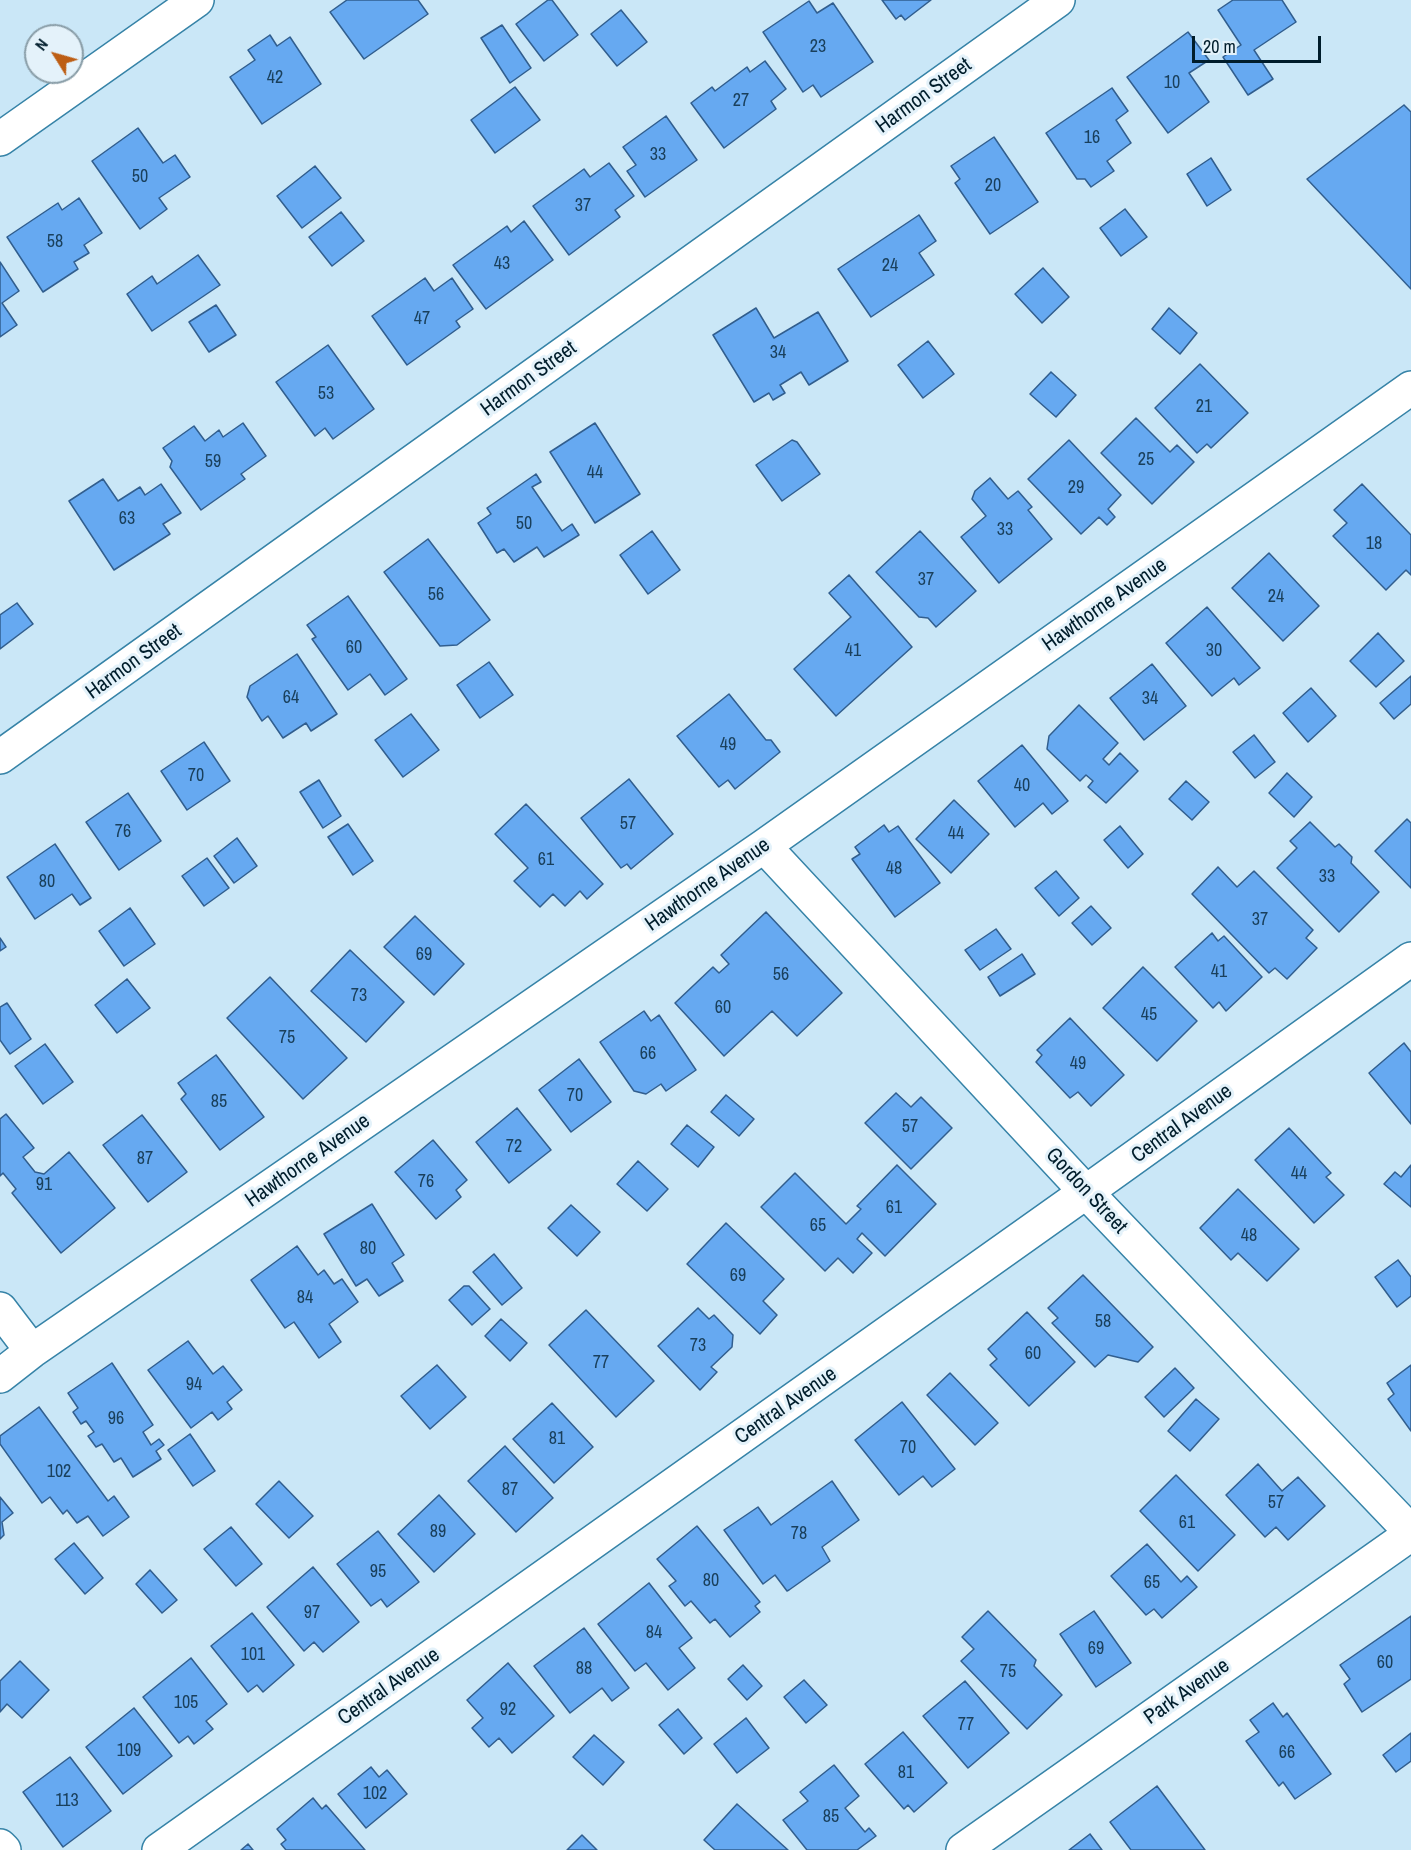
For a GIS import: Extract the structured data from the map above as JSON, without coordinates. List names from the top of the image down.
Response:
{
  "streets": {
    "street": [
      "Harmon Street",
      "Hawthorne Avenue",
      "Central Avenue",
      "Gordon Street",
      "Park Avenue"
    ]
  },
  "crossings": [
    ["Hawthorne Avenue", "Gordon Street"],
    ["Central Avenue", "Gordon Street"],
    ["Gordon Street", "Park Avenue"]
  ],
  "house_numbers": [
    "23",
    "42",
    "10",
    "27",
    "16",
    "33",
    "50",
    "20",
    "37",
    "58",
    "43",
    "24",
    "47",
    "34",
    "53",
    "21",
    "25",
    "59",
    "44",
    "29",
    "63",
    "50",
    "33",
    "18",
    "37",
    "56",
    "24",
    "60",
    "41",
    "30",
    "64",
    "34",
    "49",
    "70",
    "40",
    "57",
    "76",
    "44",
    "61",
    "48",
    "33",
    "80",
    "37",
    "69",
    "41",
    "56",
    "73",
    "60",
    "45",
    "75",
    "66",
    "49",
    "70",
    "85",
    "57",
    "72",
    "87",
    "44",
    "76",
    "91",
    "61",
    "65",
    "48",
    "80",
    "69",
    "84",
    "58",
    "73",
    "60",
    "77",
    "94",
    "96",
    "81",
    "70",
    "102",
    "87",
    "57",
    "61",
    "89",
    "78",
    "95",
    "80",
    "65",
    "97",
    "84",
    "69",
    "101",
    "60",
    "88",
    "75",
    "105",
    "92",
    "77",
    "109",
    "66",
    "81",
    "102",
    "113",
    "85"
  ],
  "scale_bar": "20 m",
  "north": "top left"
}
